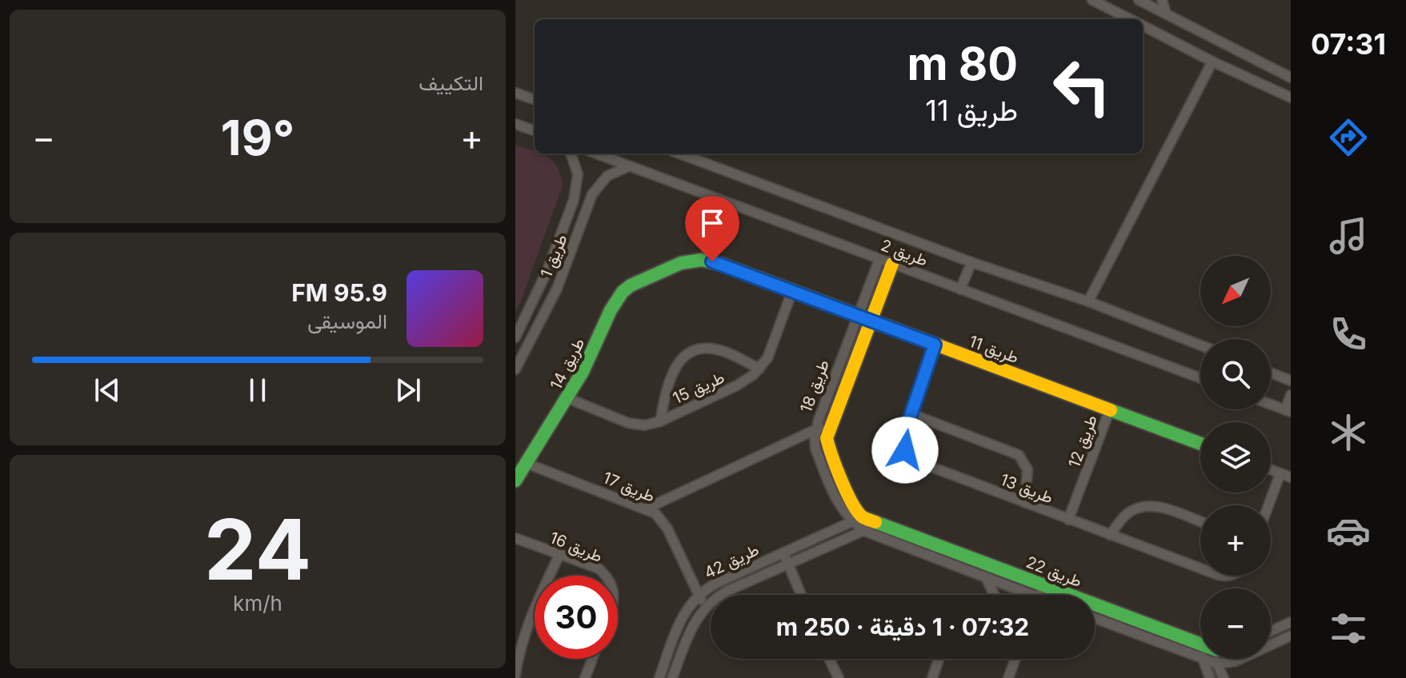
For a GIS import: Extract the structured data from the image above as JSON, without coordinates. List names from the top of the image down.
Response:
{
  "streets": {
    "street": [
      "طريق 2",
      "طريق 1",
      "طريق 11",
      "طريق 14",
      "طريق 18",
      "طريق 15",
      "طريق 12",
      "طريق 17",
      "طريق 13",
      "طريق 16",
      "طريق 42",
      "طريق 22"
    ]
  },
  "crossings": [
    ["طريق 2", "طريق 1"],
    ["طريق 2", "طريق 18"],
    ["طريق 11", "طريق 14"],
    ["طريق 11", "طريق 18"],
    ["طريق 11", "طريق 15"],
    ["طريق 11", "طريق 12"],
    ["طريق 11", "طريق 13"],
    ["طريق 14", "طريق 15"],
    ["طريق 14", "طريق 17"],
    ["طريق 18", "طريق 42"],
    ["طريق 18", "طريق 22"],
    ["طريق 12", "طريق 13"],
    ["طريق 17", "طريق 42"],
    ["طريق 42", "طريق 22"]
  ],
  "north": "bottom left",
  "page": {
    "tabs": "07:31",
    "tile": [
      "التكييف",
      ["24", "km/h"]
    ],
    "turn": ["80 m", "طريق 11"],
    "heat": ["−", "19°", "+"],
    "map_buttons": ["+", "−"],
    "song": ["95.9 FM", "الموسيقى"],
    "limit": "30",
    "trip": "07:32 · 1 دقيقة · 250 m"
  }
}
